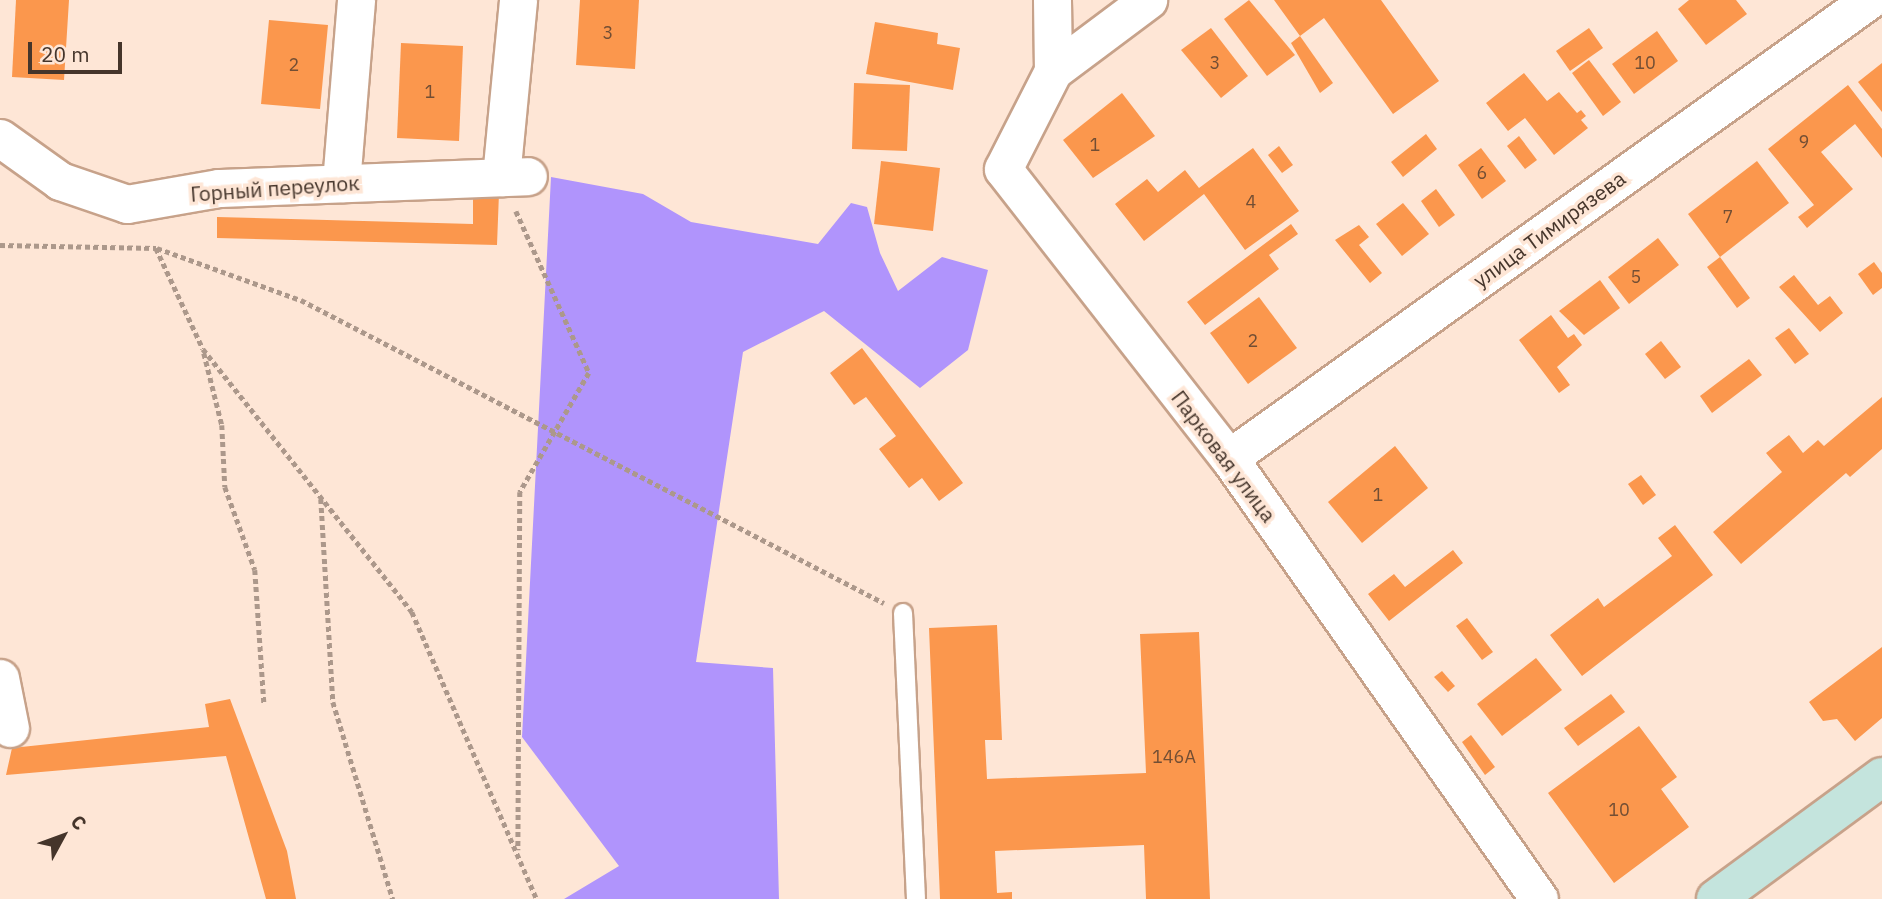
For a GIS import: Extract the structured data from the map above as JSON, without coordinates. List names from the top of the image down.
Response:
{
  "streets": {
    "street": ["Горный переулок", "улица Тимирязева", "Парковая улица"]
  },
  "crossings": [
    ["улица Тимирязева", "Парковая улица"]
  ],
  "house_numbers": [
    "3",
    "3",
    "10",
    "2",
    "1",
    "9",
    "1",
    "6",
    "4",
    "7",
    "5",
    "2",
    "1",
    "146А",
    "10"
  ],
  "scale_bar": "20 m",
  "north": "top right"
}
